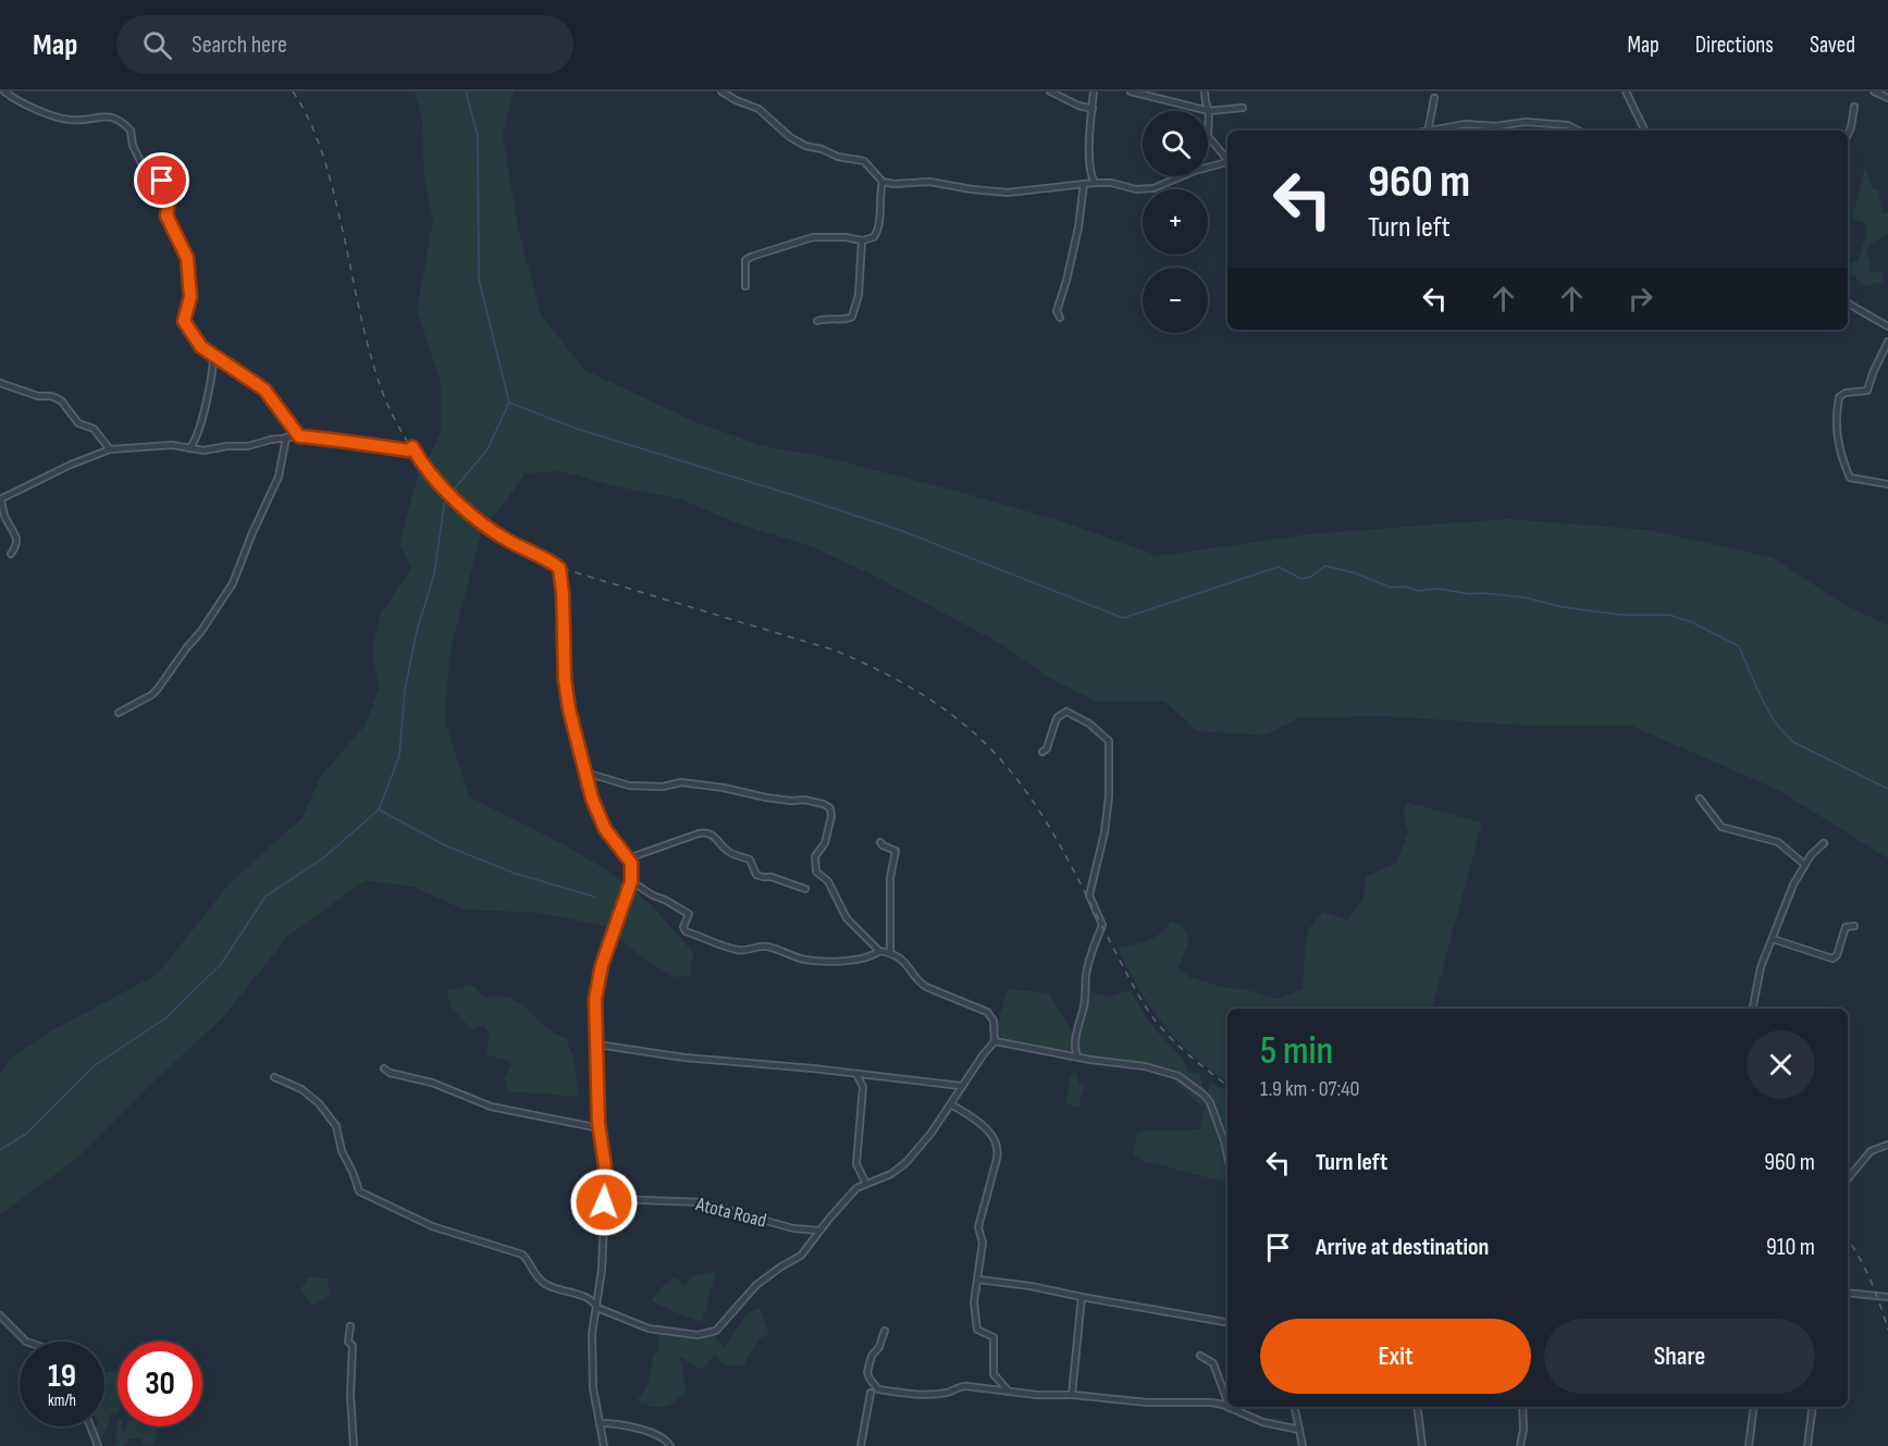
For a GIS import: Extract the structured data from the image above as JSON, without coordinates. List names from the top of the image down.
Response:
{
  "streets": {
    "street": ["Atota Road"]
  },
  "page": {
    "header": "Map",
    "search": "Search here",
    "nav": ["Map", "Directions", "Saved"],
    "map_buttons": ["+", "−"],
    "turn": ["960 m", "Turn left"],
    "heading": ["5 min", "1.9 km · 07:40"],
    "list": [
      {
        "name": "Turn left",
        "value": "960 m"
      },
      {
        "name": "Arrive at destination",
        "value": "910 m"
      }
    ],
    "buttons": ["Exit", "Share"],
    "speed": "19 km/h",
    "limit": "30"
  }
}
